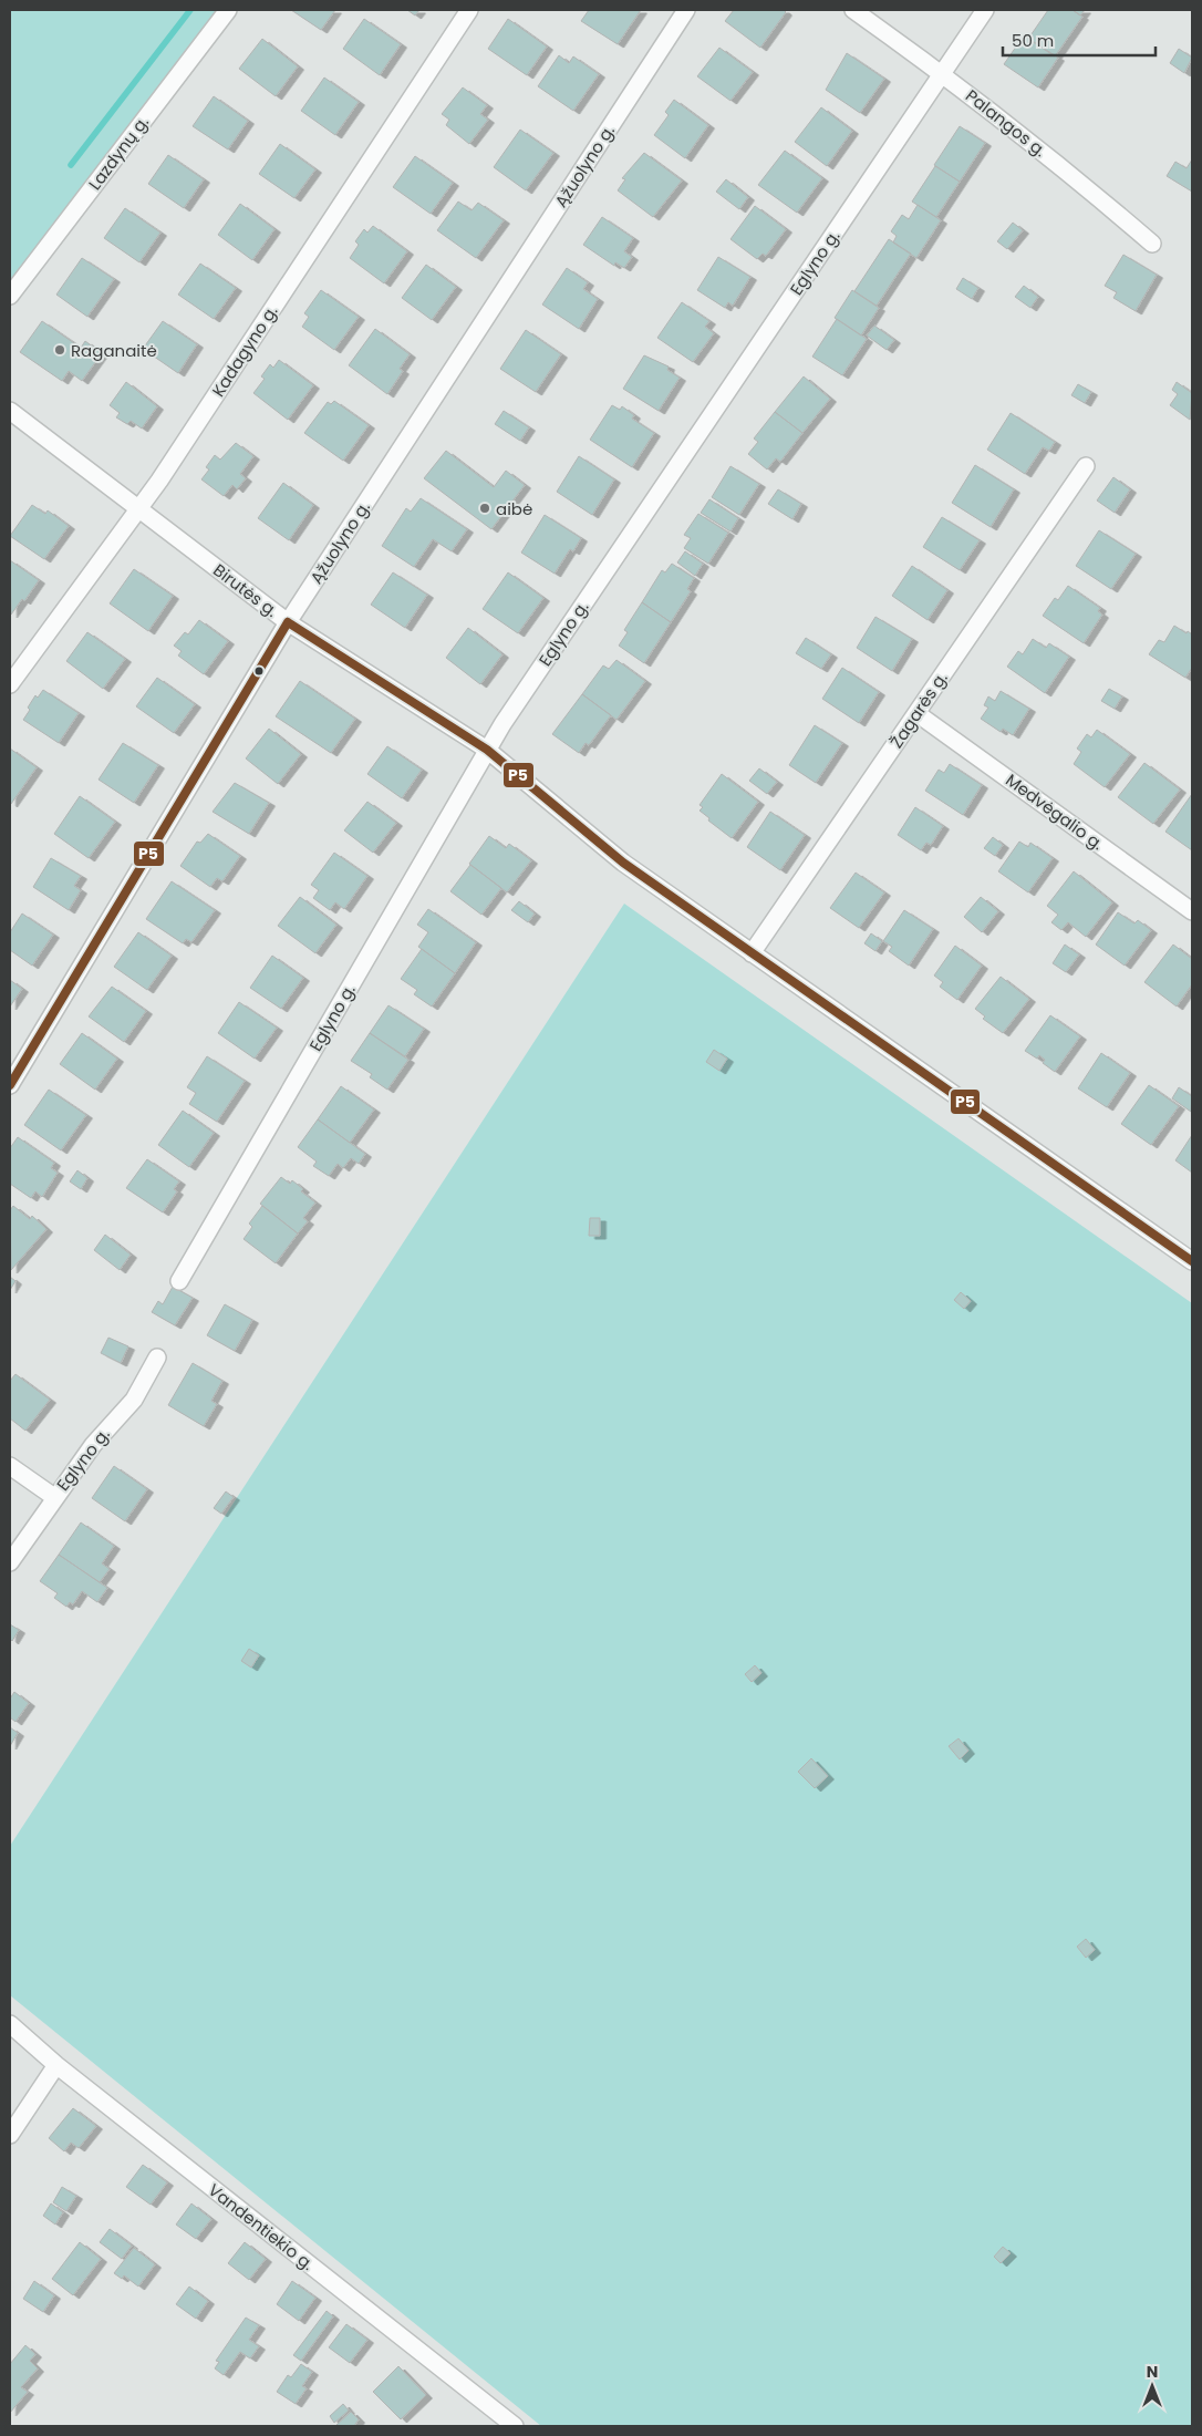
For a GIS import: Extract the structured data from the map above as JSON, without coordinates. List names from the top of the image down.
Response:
{
  "streets": {
    "street": [
      "Palangos g.",
      "Lazdynų g.",
      "Ąžuolyno g.",
      "Eglyno g.",
      "Kadagyno g.",
      "Birutės g.",
      "Žagarės g.",
      "Medvėgalio g.",
      "Vandentiekio g."
    ]
  },
  "crossings": [
    ["Palangos g.", "Eglyno g."],
    ["Ąžuolyno g.", "Birutės g."],
    ["Eglyno g.", "Birutės g."],
    ["Kadagyno g.", "Birutės g."],
    ["Birutės g.", "Žagarės g."],
    ["Žagarės g.", "Medvėgalio g."]
  ],
  "places": ["Raganaitė", "aibė"],
  "lines": ["transit line P5"],
  "scale_bar": "50 m",
  "north": "top"
}
